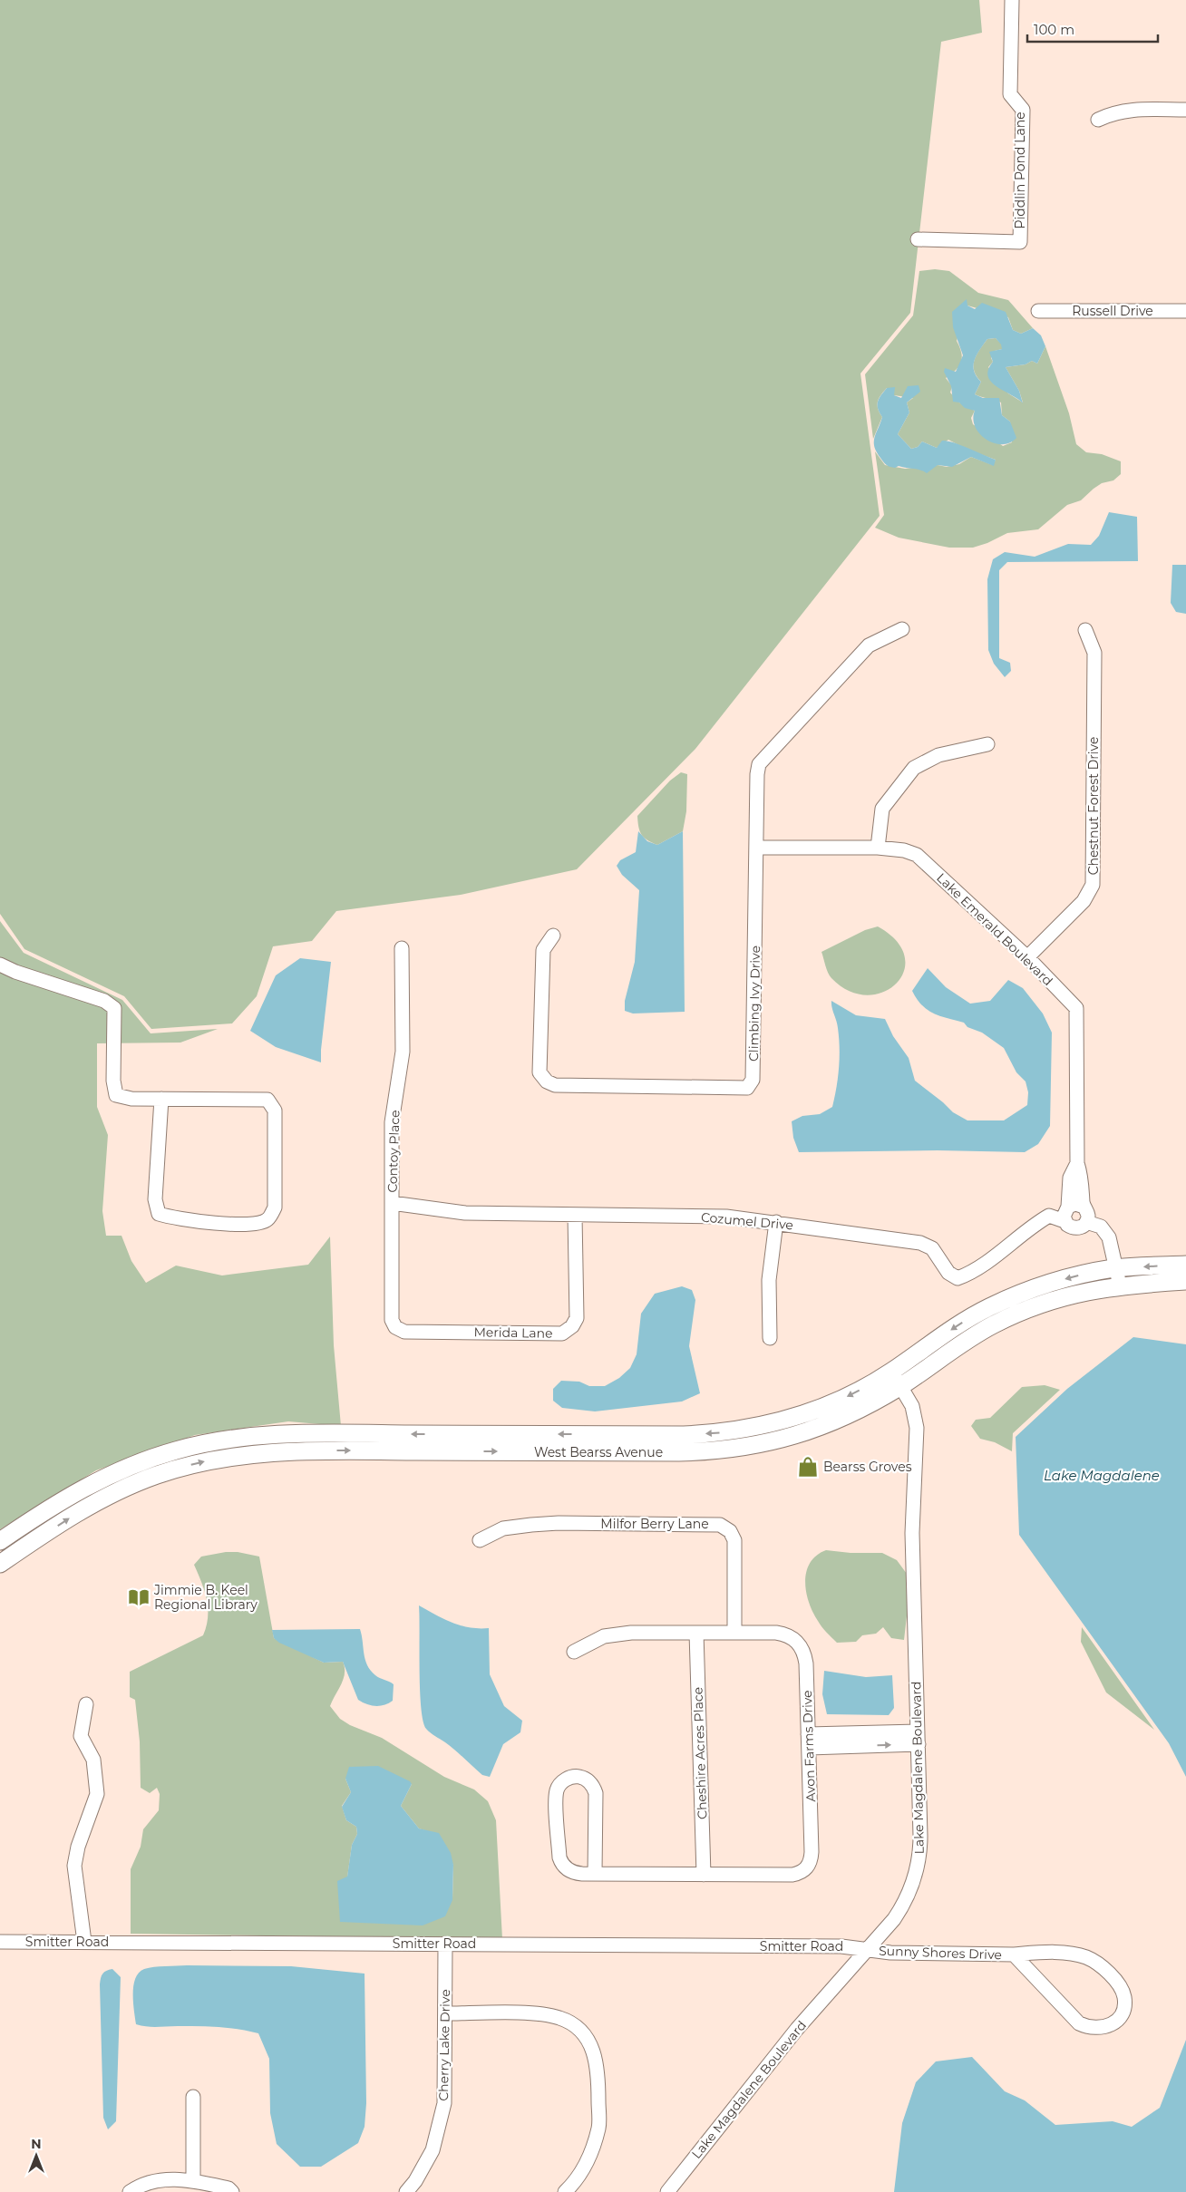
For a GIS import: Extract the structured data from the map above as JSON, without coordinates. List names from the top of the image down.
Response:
{
  "streets": {
    "main road": ["West Bearss Avenue"],
    "street": [
      "Piddlin Pond Lane",
      "Russell Drive",
      "Chestnut Forest Drive",
      "Lake Emerald Boulevard",
      "Climbing Ivy Drive",
      "Contoy Place",
      "Cozumel Drive",
      "Merida Lane",
      "Milfor Berry Lane",
      "Avon Farms Drive",
      "Cheshire Acres Place",
      "Lake Magdalene Boulevard",
      "Smitter Road",
      "Sunny Shores Drive",
      "Cherry Lake Drive"
    ]
  },
  "crossings": [
    ["Chestnut Forest Drive", "Lake Emerald Boulevard"],
    ["Lake Emerald Boulevard", "Climbing Ivy Drive"],
    ["Lake Emerald Boulevard", "Cozumel Drive"],
    ["Contoy Place", "Cozumel Drive"],
    ["Contoy Place", "Merida Lane"],
    ["Cozumel Drive", "Merida Lane"],
    ["West Bearss Avenue", "Lake Magdalene Boulevard"],
    ["Milfor Berry Lane", "Avon Farms Drive"],
    ["Avon Farms Drive", "Cheshire Acres Place"],
    ["Lake Magdalene Boulevard", "Smitter Road"],
    ["Lake Magdalene Boulevard", "Sunny Shores Drive"],
    ["Smitter Road", "Sunny Shores Drive"],
    ["Smitter Road", "Cherry Lake Drive"]
  ],
  "water": ["Lake Magdalene"],
  "places": {
    "shop": ["Bearss Groves"],
    "library": ["Jimmie B. Keel Regional Library"]
  },
  "scale_bar": "100 m",
  "north": "top"
}
